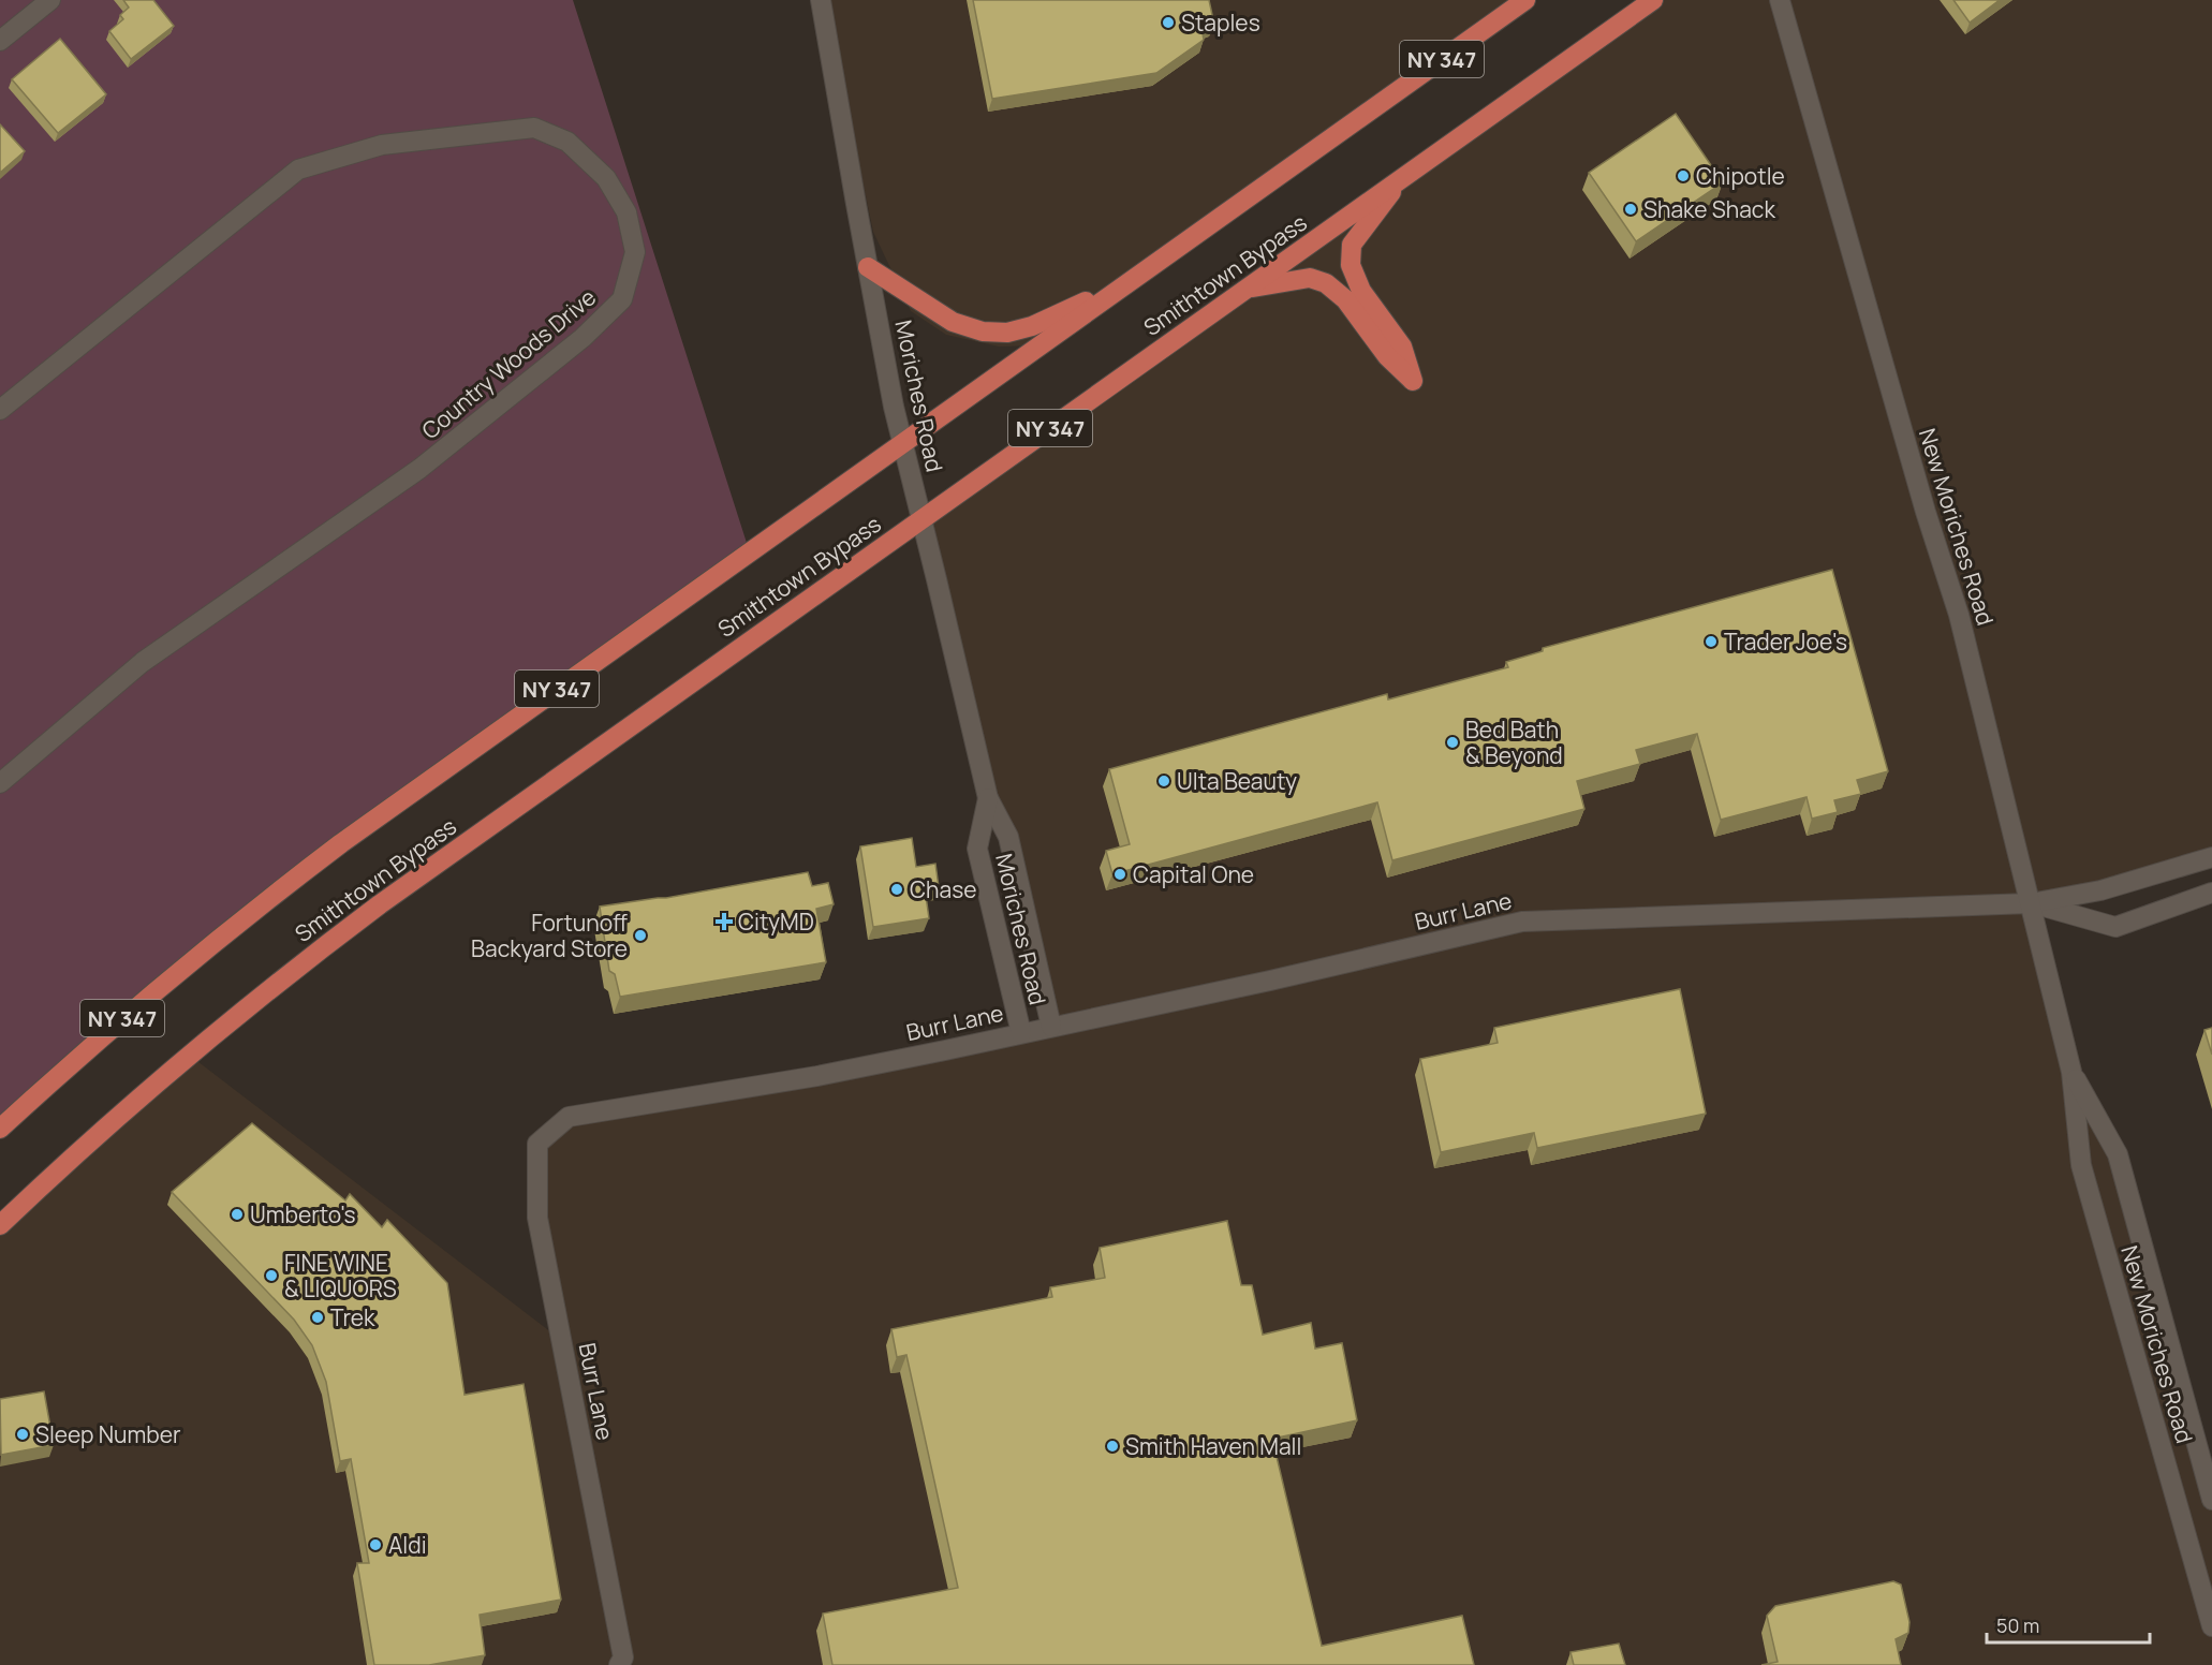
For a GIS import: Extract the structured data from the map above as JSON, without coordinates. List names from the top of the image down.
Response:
{
  "streets": {
    "highway": ["NY 347", "Smithtown Bypass"],
    "street": [
      "Country Woods Drive",
      "Moriches Road",
      "New Moriches Road",
      "Burr Lane"
    ]
  },
  "crossings": [
    ["NY 347", "Moriches Road"],
    ["Smithtown Bypass", "Moriches Road"],
    ["Moriches Road", "Burr Lane"],
    ["New Moriches Road", "Burr Lane"]
  ],
  "places": {
    "other": [
      "Staples",
      "Chipotle",
      "Shake Shack",
      "Trader Joe's",
      "Bed Bath & Beyond",
      "Ulta Beauty",
      "Capital One",
      "Chase",
      "Fortunoff Backyard Store",
      "Umberto's",
      "FINE WINE & LIQUORS",
      "Trek",
      "Sleep Number",
      "Smith Haven Mall",
      "Aldi"
    ],
    "health": ["CityMD"]
  },
  "scale_bar": "50 m"
}
